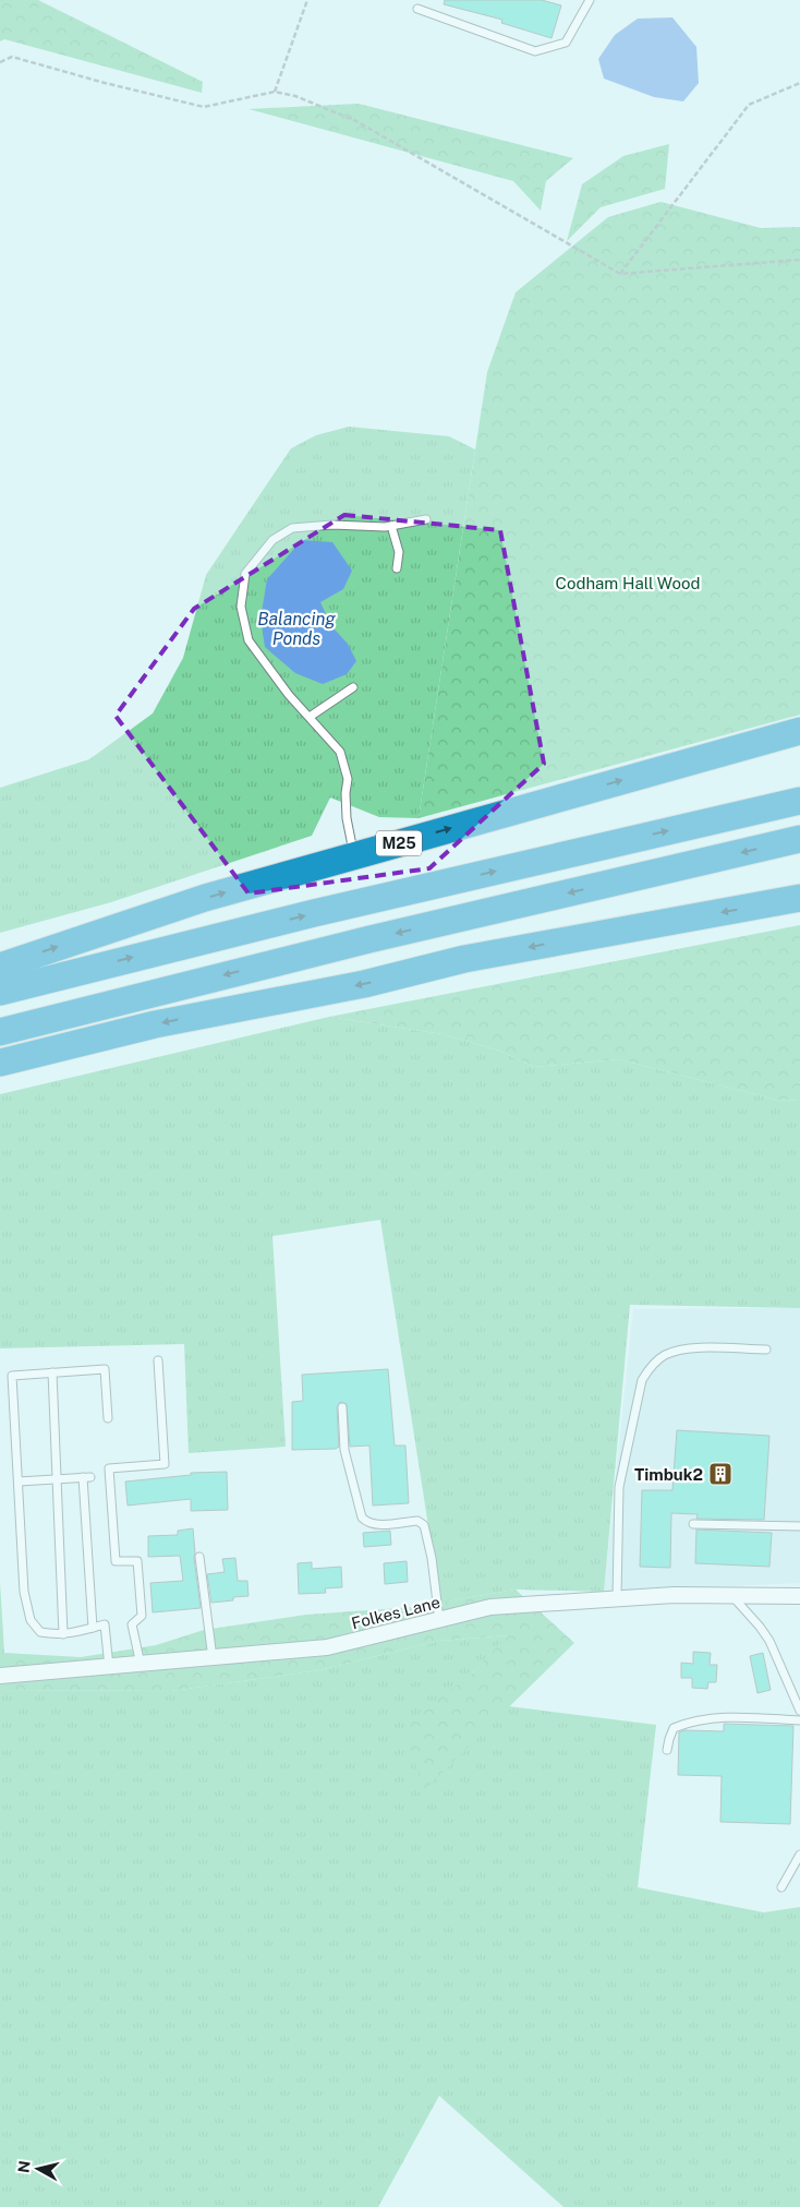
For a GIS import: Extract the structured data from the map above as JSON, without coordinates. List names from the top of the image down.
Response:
{
  "streets": {
    "highway": ["M25"],
    "street": ["Folkes Lane"]
  },
  "water": ["Balancing Ponds"],
  "parks": ["Codham Hall Wood"],
  "places": {
    "building": ["Timbuk2"]
  },
  "north": "left"
}
